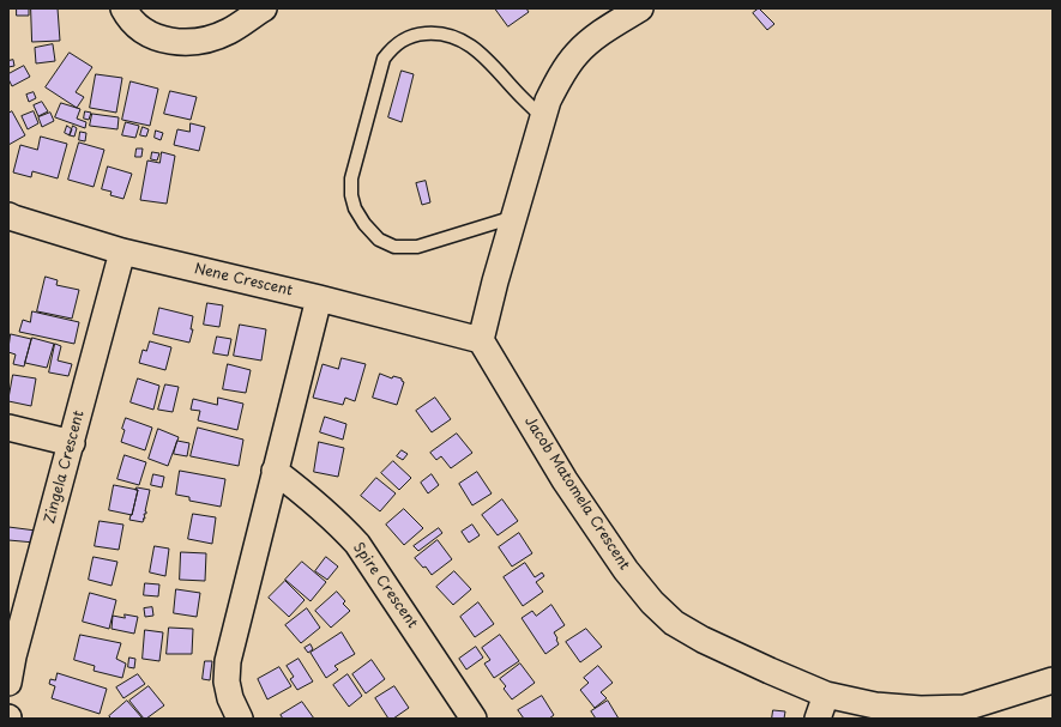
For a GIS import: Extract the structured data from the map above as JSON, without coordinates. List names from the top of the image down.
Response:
{
  "streets": {
    "street": [
      "Nene Crescent",
      "Zingela Crescent",
      "Jacob Matomela Crescent",
      "Spire Crescent"
    ]
  },
  "crossings": [
    ["Nene Crescent", "Zingela Crescent"],
    ["Nene Crescent", "Jacob Matomela Crescent"]
  ]
}
